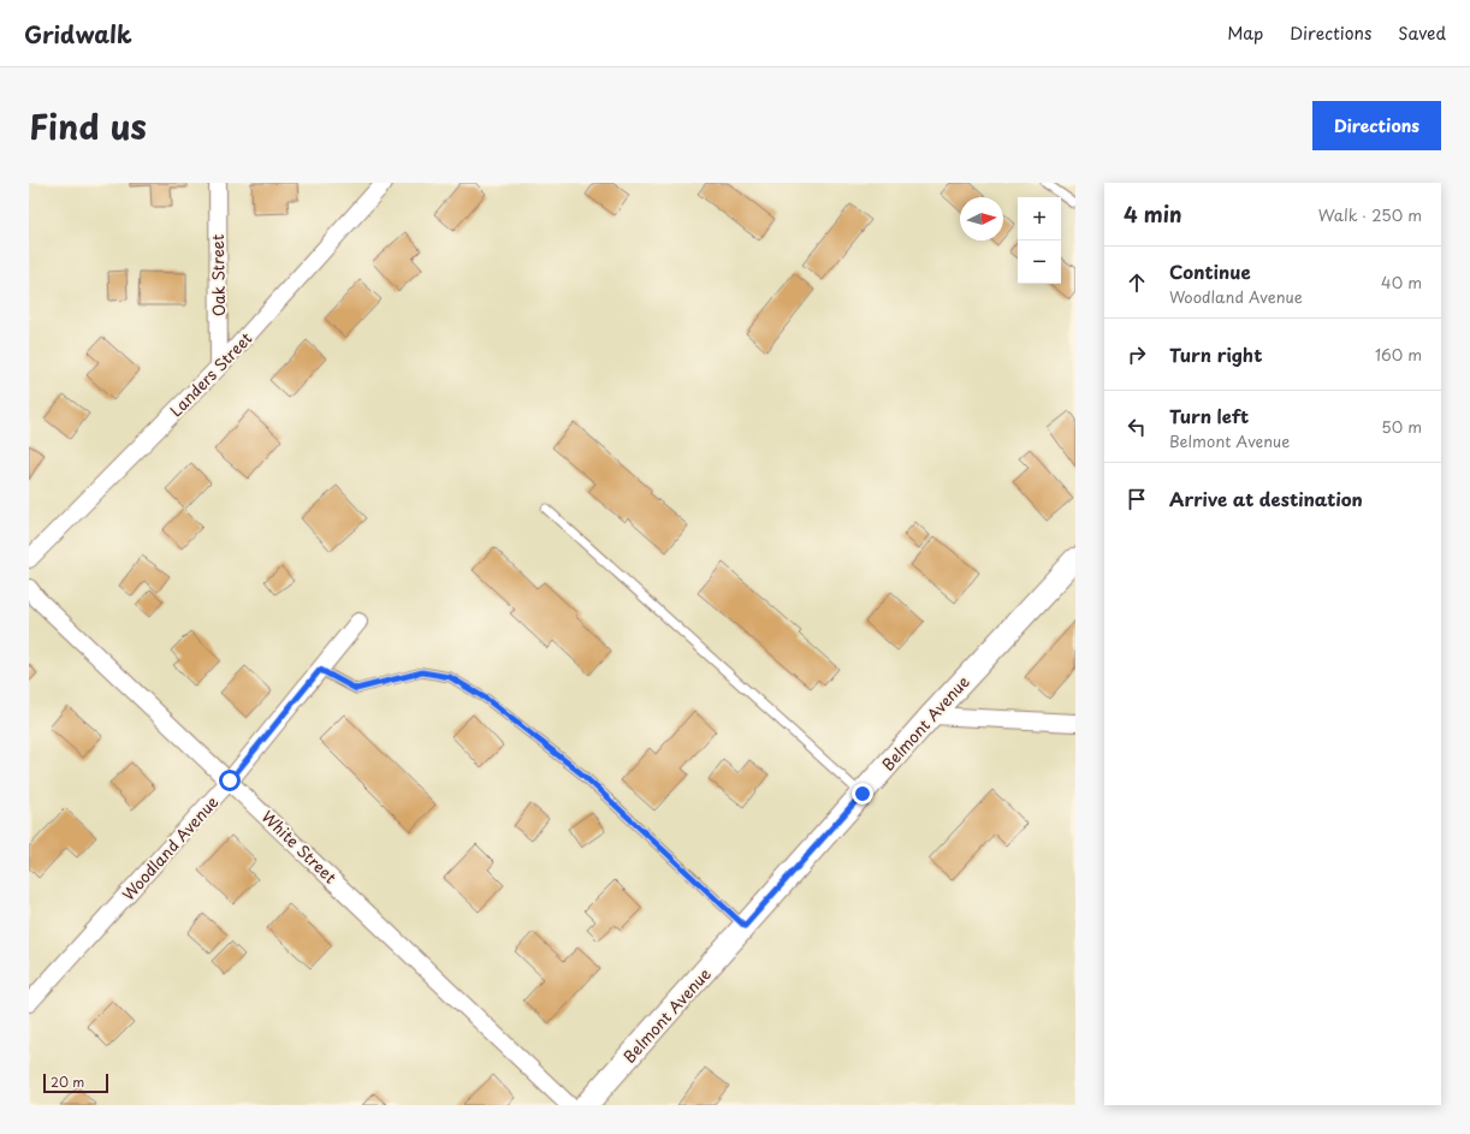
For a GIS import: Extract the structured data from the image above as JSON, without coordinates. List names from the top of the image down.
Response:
{
  "streets": {
    "main road": ["Belmont Avenue"],
    "street": [
      "Oak Street",
      "Landers Street",
      "White Street",
      "Woodland Avenue"
    ]
  },
  "crossings": [
    ["Oak Street", "Landers Street"],
    ["White Street", "Woodland Avenue"]
  ],
  "scale_bar": "20 m",
  "north": "right",
  "page": {
    "header": "Gridwalk",
    "nav": ["Map", "Directions", "Saved"],
    "title": "Find us",
    "buttons": "Directions",
    "heading": ["4 min", "Walk · 250 m"],
    "map_buttons": ["+", "−"],
    "list": [
      ["Continue", "Woodland Avenue", "40 m"],
      ["Turn right", "160 m"],
      ["Turn left", "Belmont Avenue", "50 m"],
      "Arrive at destination"
    ],
    "scale": "20 m"
  }
}
